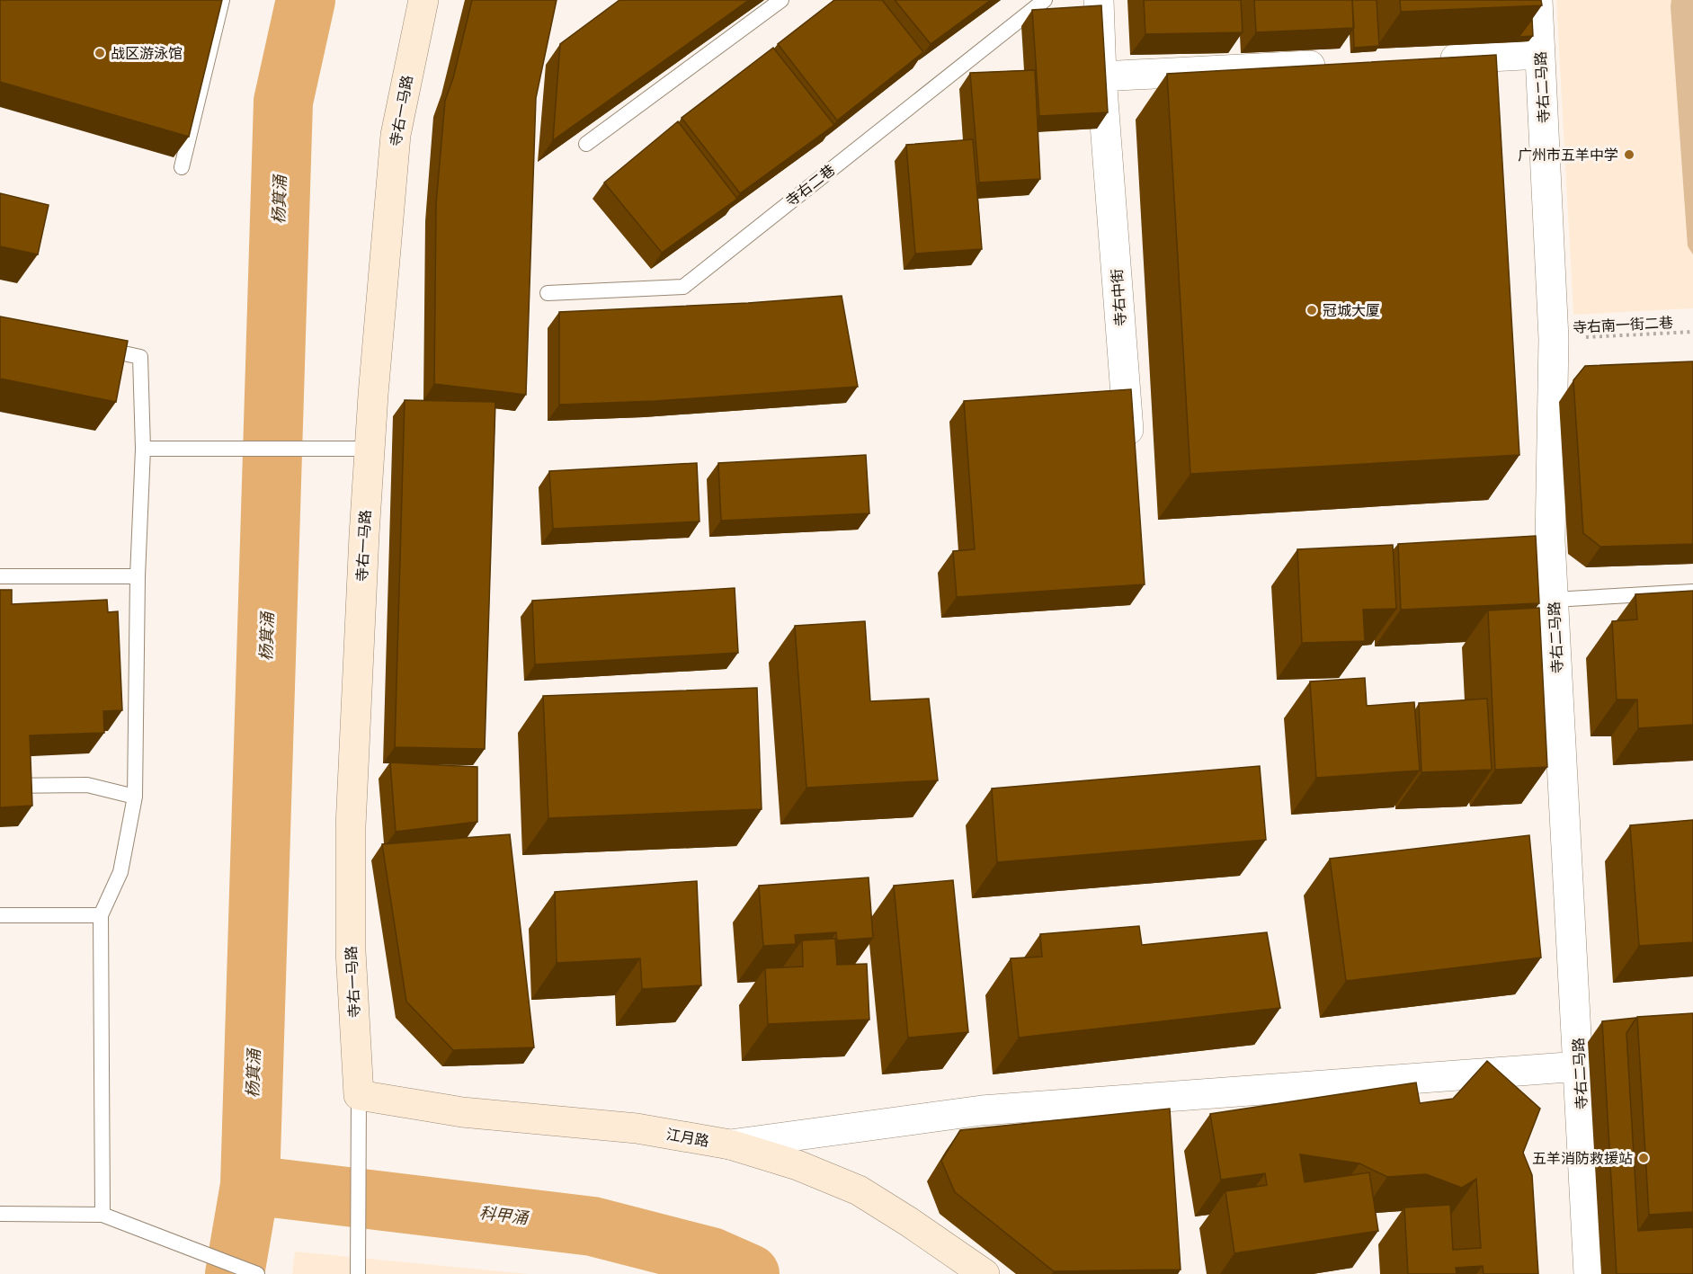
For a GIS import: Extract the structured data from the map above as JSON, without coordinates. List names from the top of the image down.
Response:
{
  "streets": {
    "street": [
      "寺右二马路",
      "寺右一马路",
      "寺右中街",
      "江月路"
    ],
    "lane": ["寺右二巷"],
    "path": ["寺右南一街二巷"]
  },
  "crossings": [
    ["寺右二马路", "寺右南一街二巷"],
    ["寺右一马路", "江月路"]
  ],
  "water": ["杨箕涌", "科甲涌"],
  "places": [
    "战区游泳馆",
    "广州市五羊中学",
    "冠城大厦",
    "五羊消防救援站"
  ]
}
